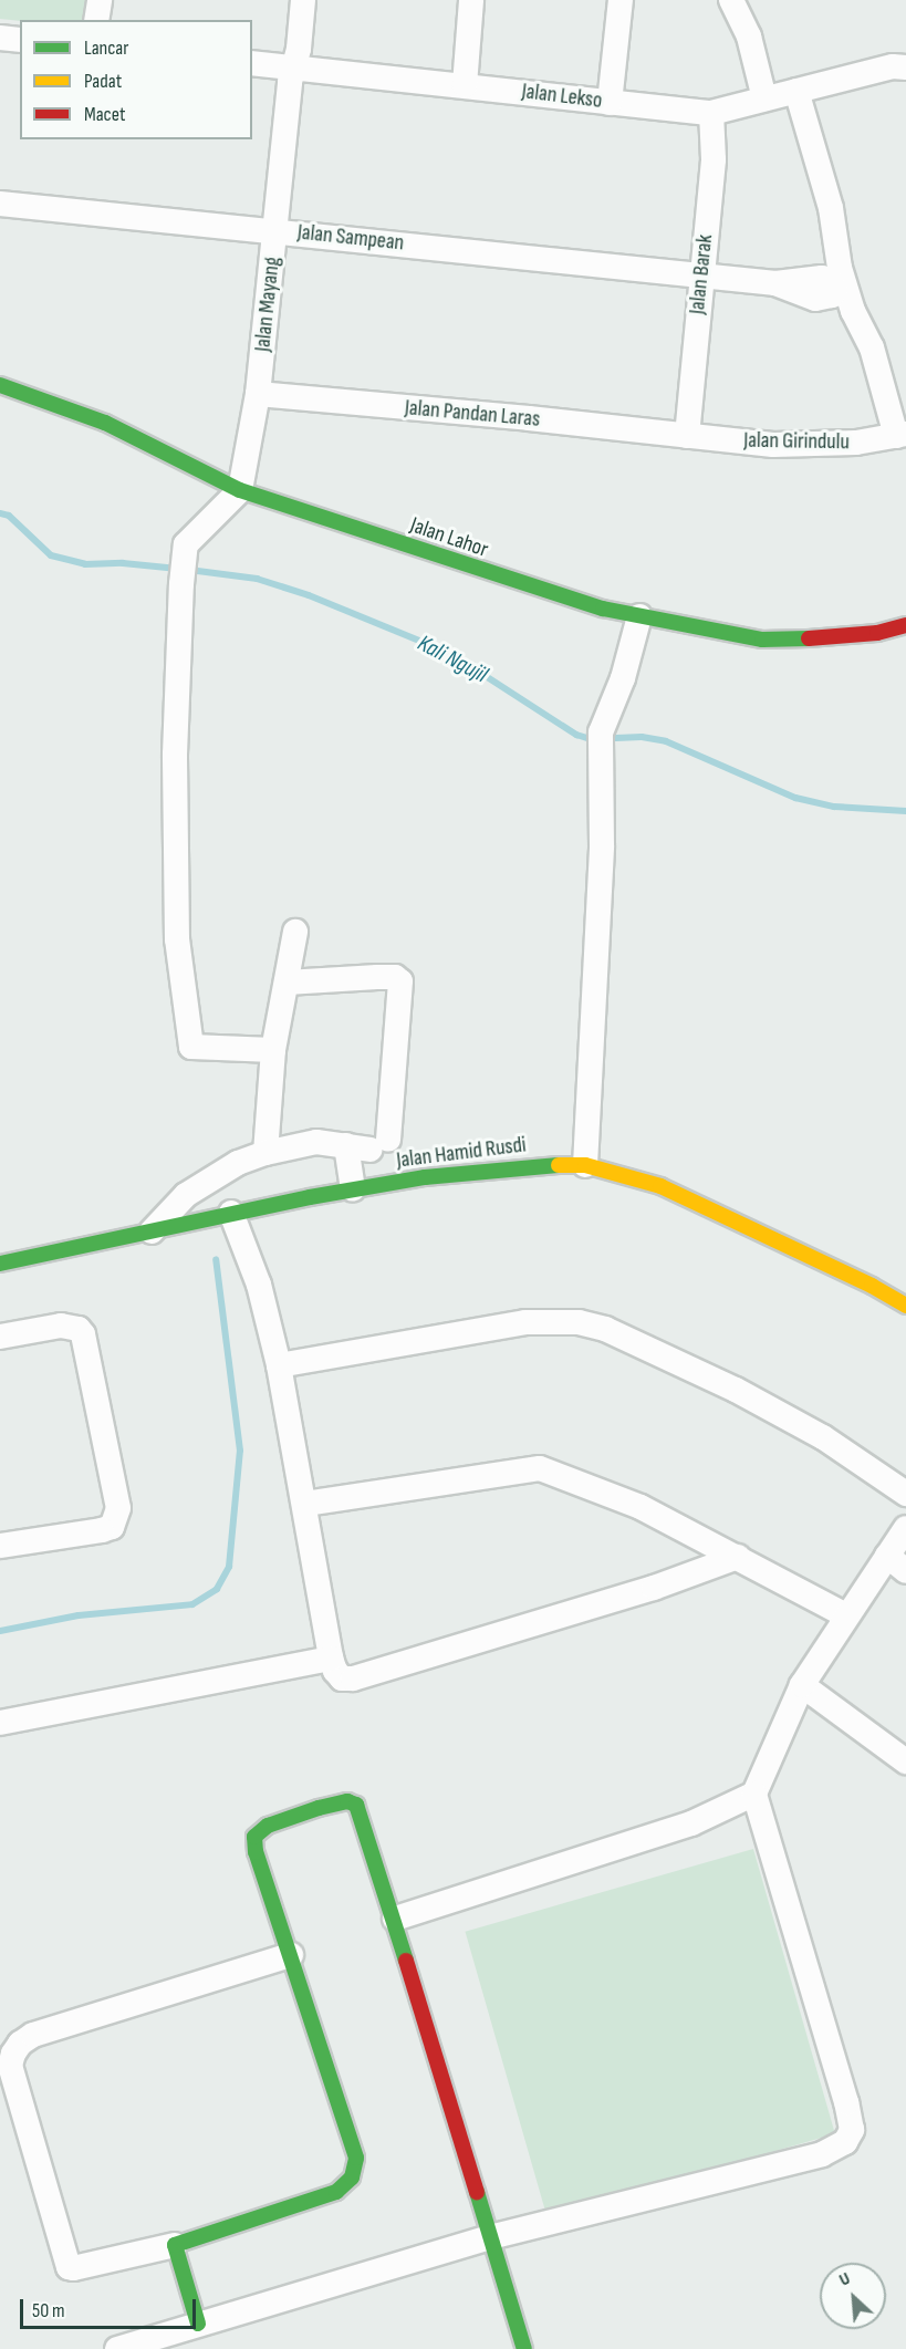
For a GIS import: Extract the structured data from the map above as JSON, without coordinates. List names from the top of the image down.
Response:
{
  "streets": {
    "street": [
      "Jalan Lekso",
      "Jalan Sampean",
      "Jalan Barak",
      "Jalan Mayang",
      "Jalan Pandan Laras",
      "Jalan Girindulu",
      "Jalan Lahor",
      "Jalan Hamid Rusdi"
    ]
  },
  "crossings": [
    ["Jalan Lekso", "Jalan Barak"],
    ["Jalan Lekso", "Jalan Mayang"],
    ["Jalan Sampean", "Jalan Barak"],
    ["Jalan Sampean", "Jalan Mayang"],
    ["Jalan Barak", "Jalan Pandan Laras"],
    ["Jalan Barak", "Jalan Girindulu"],
    ["Jalan Mayang", "Jalan Pandan Laras"],
    ["Jalan Mayang", "Jalan Lahor"],
    ["Jalan Pandan Laras", "Jalan Girindulu"]
  ],
  "water": ["Kali Ngujil"],
  "legend": ["Lancar", "Padat", "Macet"],
  "scale_bar": "50 m",
  "north": "top left"
}
